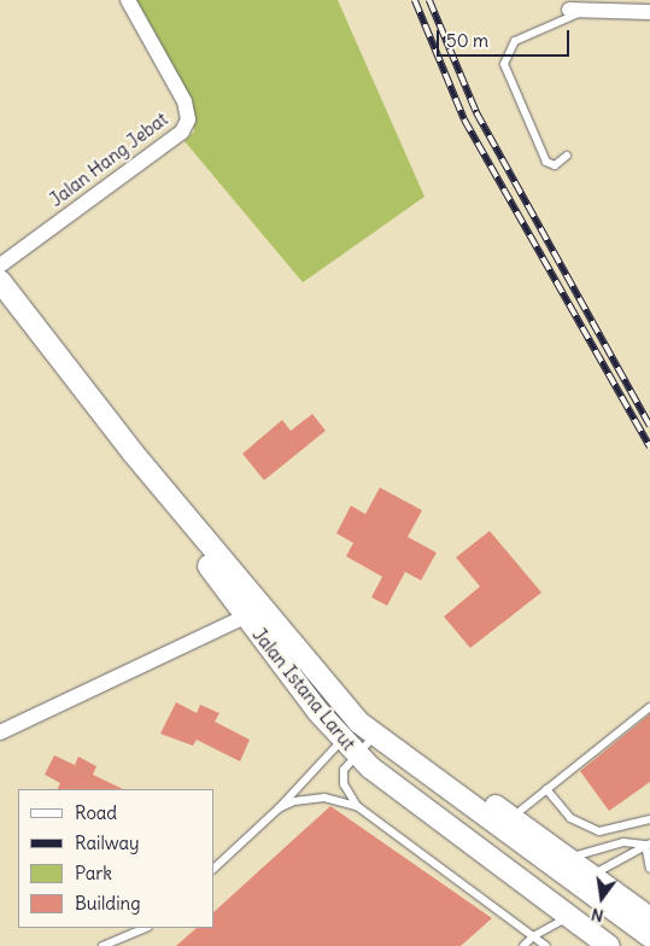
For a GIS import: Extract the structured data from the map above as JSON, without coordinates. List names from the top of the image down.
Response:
{
  "streets": {
    "main road": ["Jalan Istana Larut"],
    "street": ["Jalan Hang Jebat"]
  },
  "legend": [
    "Road",
    "Railway",
    "Park",
    "Building"
  ],
  "scale_bar": "50 m",
  "north": "bottom"
}
